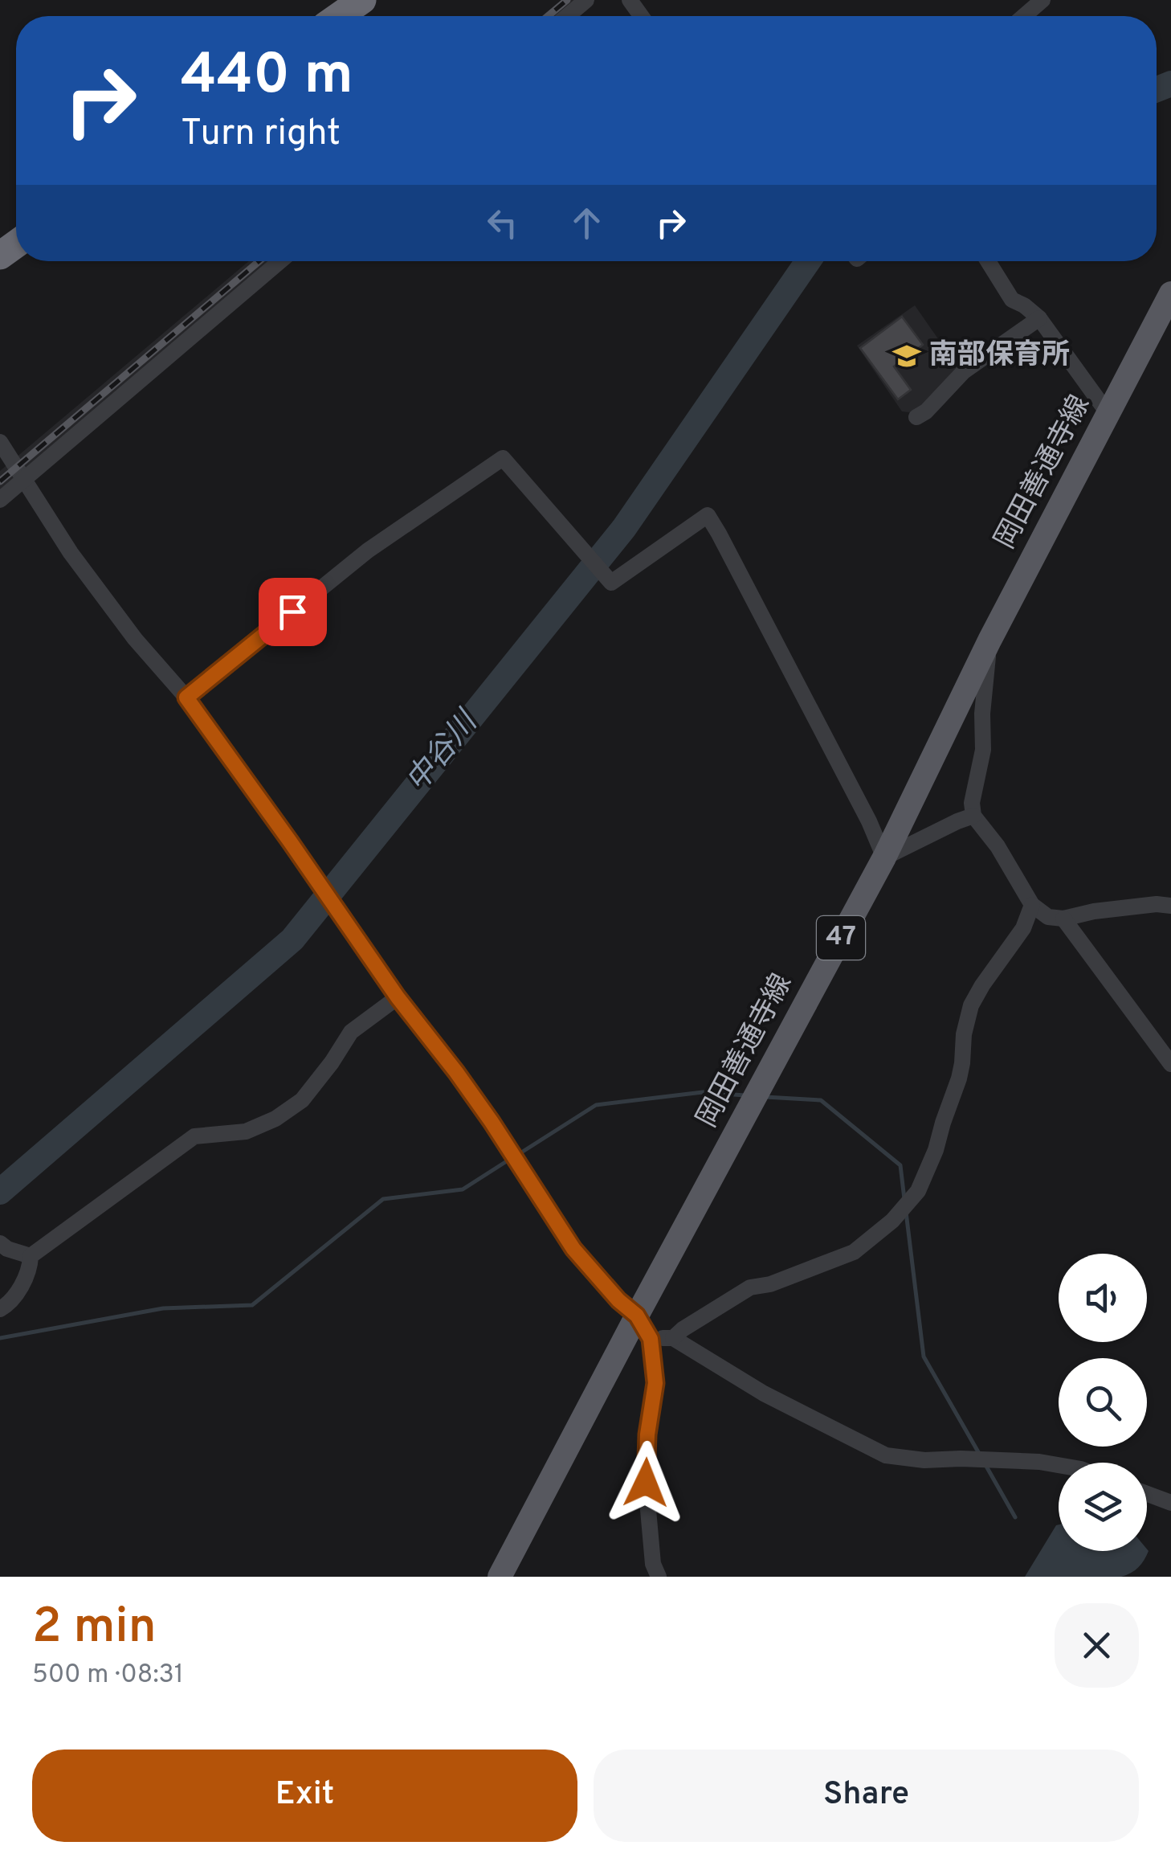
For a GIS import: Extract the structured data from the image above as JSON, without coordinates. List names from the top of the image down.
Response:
{
  "streets": {
    "main road": ["岡田善通寺線", "47"]
  },
  "water": ["中谷川"],
  "places": {
    "school or university": ["南部保育所"]
  },
  "page": {
    "turn": ["440 m", "Turn right"],
    "heading": ["2 min", "500 m · 08:31"],
    "buttons": ["Exit", "Share"]
  }
}
